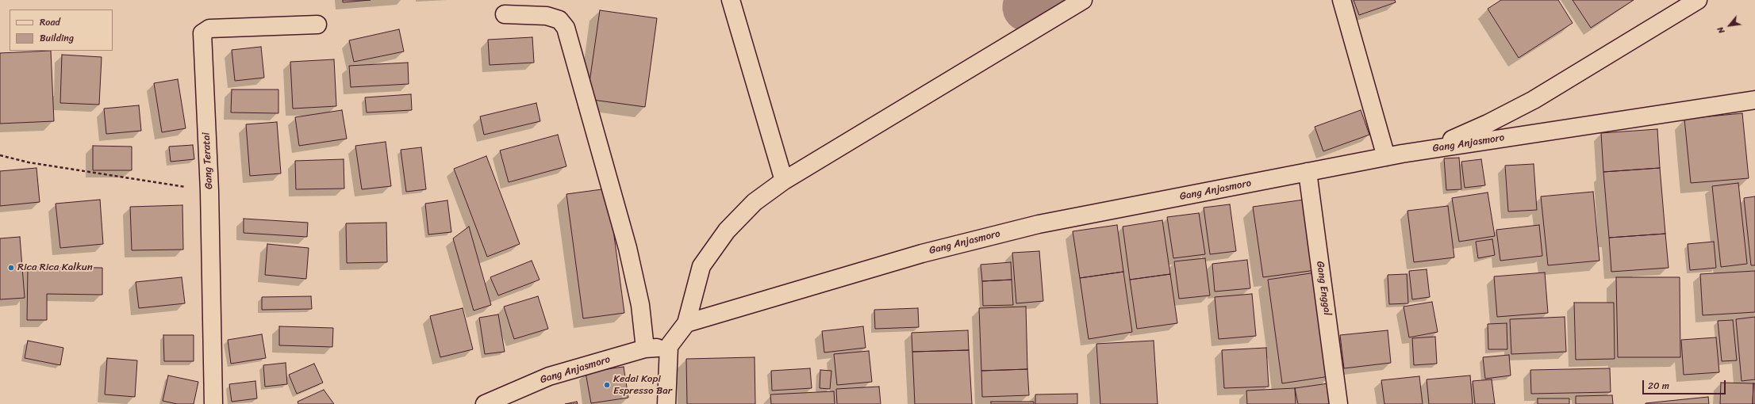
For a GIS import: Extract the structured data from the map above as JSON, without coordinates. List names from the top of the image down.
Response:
{
  "streets": {
    "street": ["Gang Anjasmoro", "Gang Teratai", "Gang Enggal"]
  },
  "crossings": [
    ["Gang Anjasmoro", "Gang Enggal"]
  ],
  "places": ["Rica Rica Kalkun", "Kedai Kopi Espresso Bar"],
  "legend": ["Road", "Building"],
  "scale_bar": "20 m",
  "north": "bottom left"
}
